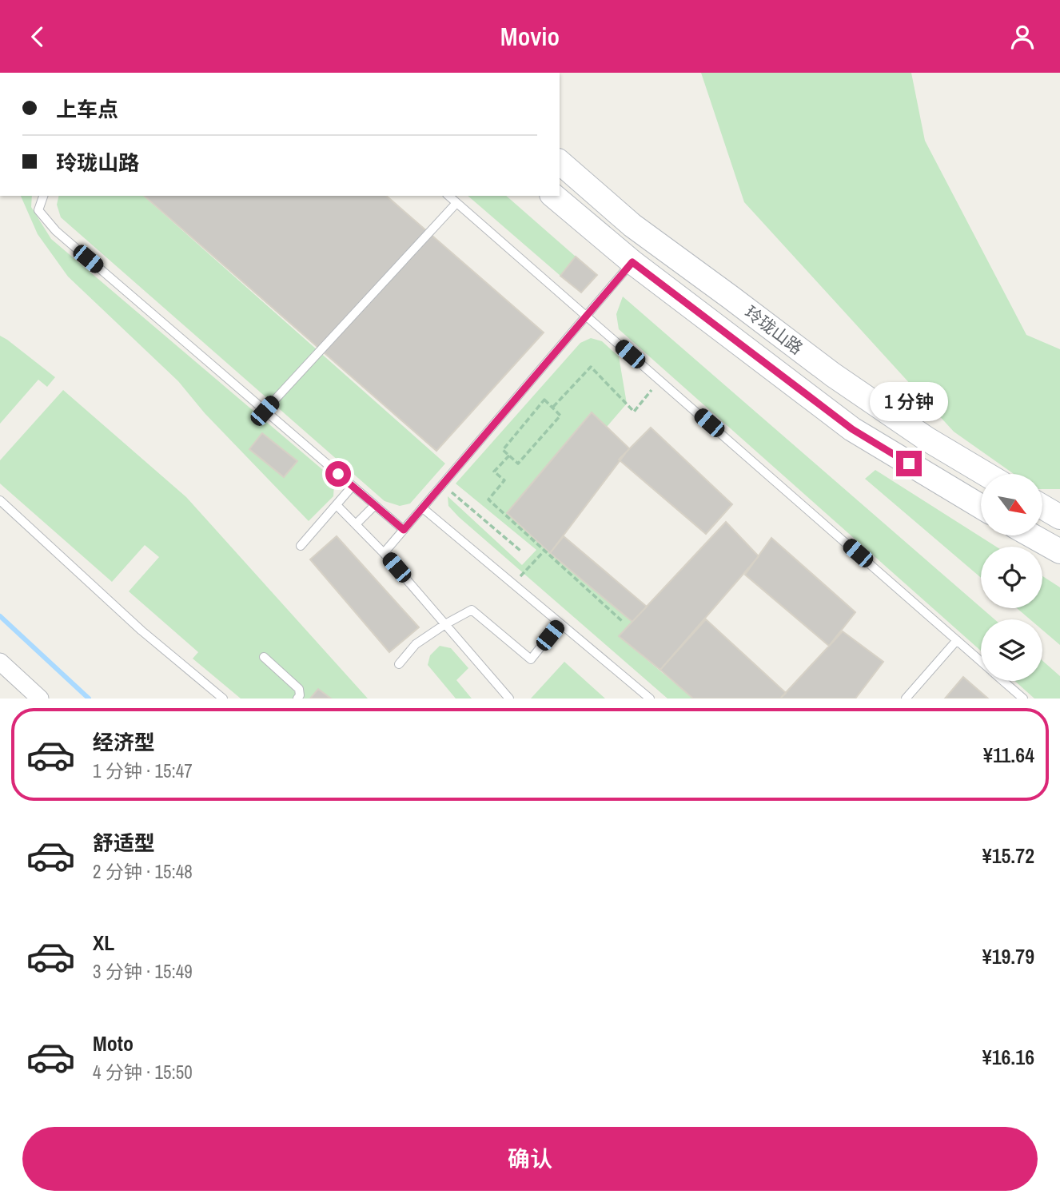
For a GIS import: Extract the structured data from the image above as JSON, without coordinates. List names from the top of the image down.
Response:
{
  "streets": {
    "main road": ["玲珑山路"]
  },
  "north": "bottom right",
  "page": {
    "header": "Movio",
    "banner": ["上车点", "玲珑山路"],
    "bubble": "1 分钟",
    "list": [
      {
        "name": "经济型",
        "note": "1 分钟 · 15:47",
        "value": "¥11.64"
      },
      {
        "name": "舒适型",
        "note": "2 分钟 · 15:48",
        "value": "¥15.72"
      },
      {
        "name": "XL",
        "note": "3 分钟 · 15:49",
        "value": "¥19.79"
      },
      {
        "name": "Moto",
        "note": "4 分钟 · 15:50",
        "value": "¥16.16"
      }
    ],
    "buttons": "确认"
  }
}
